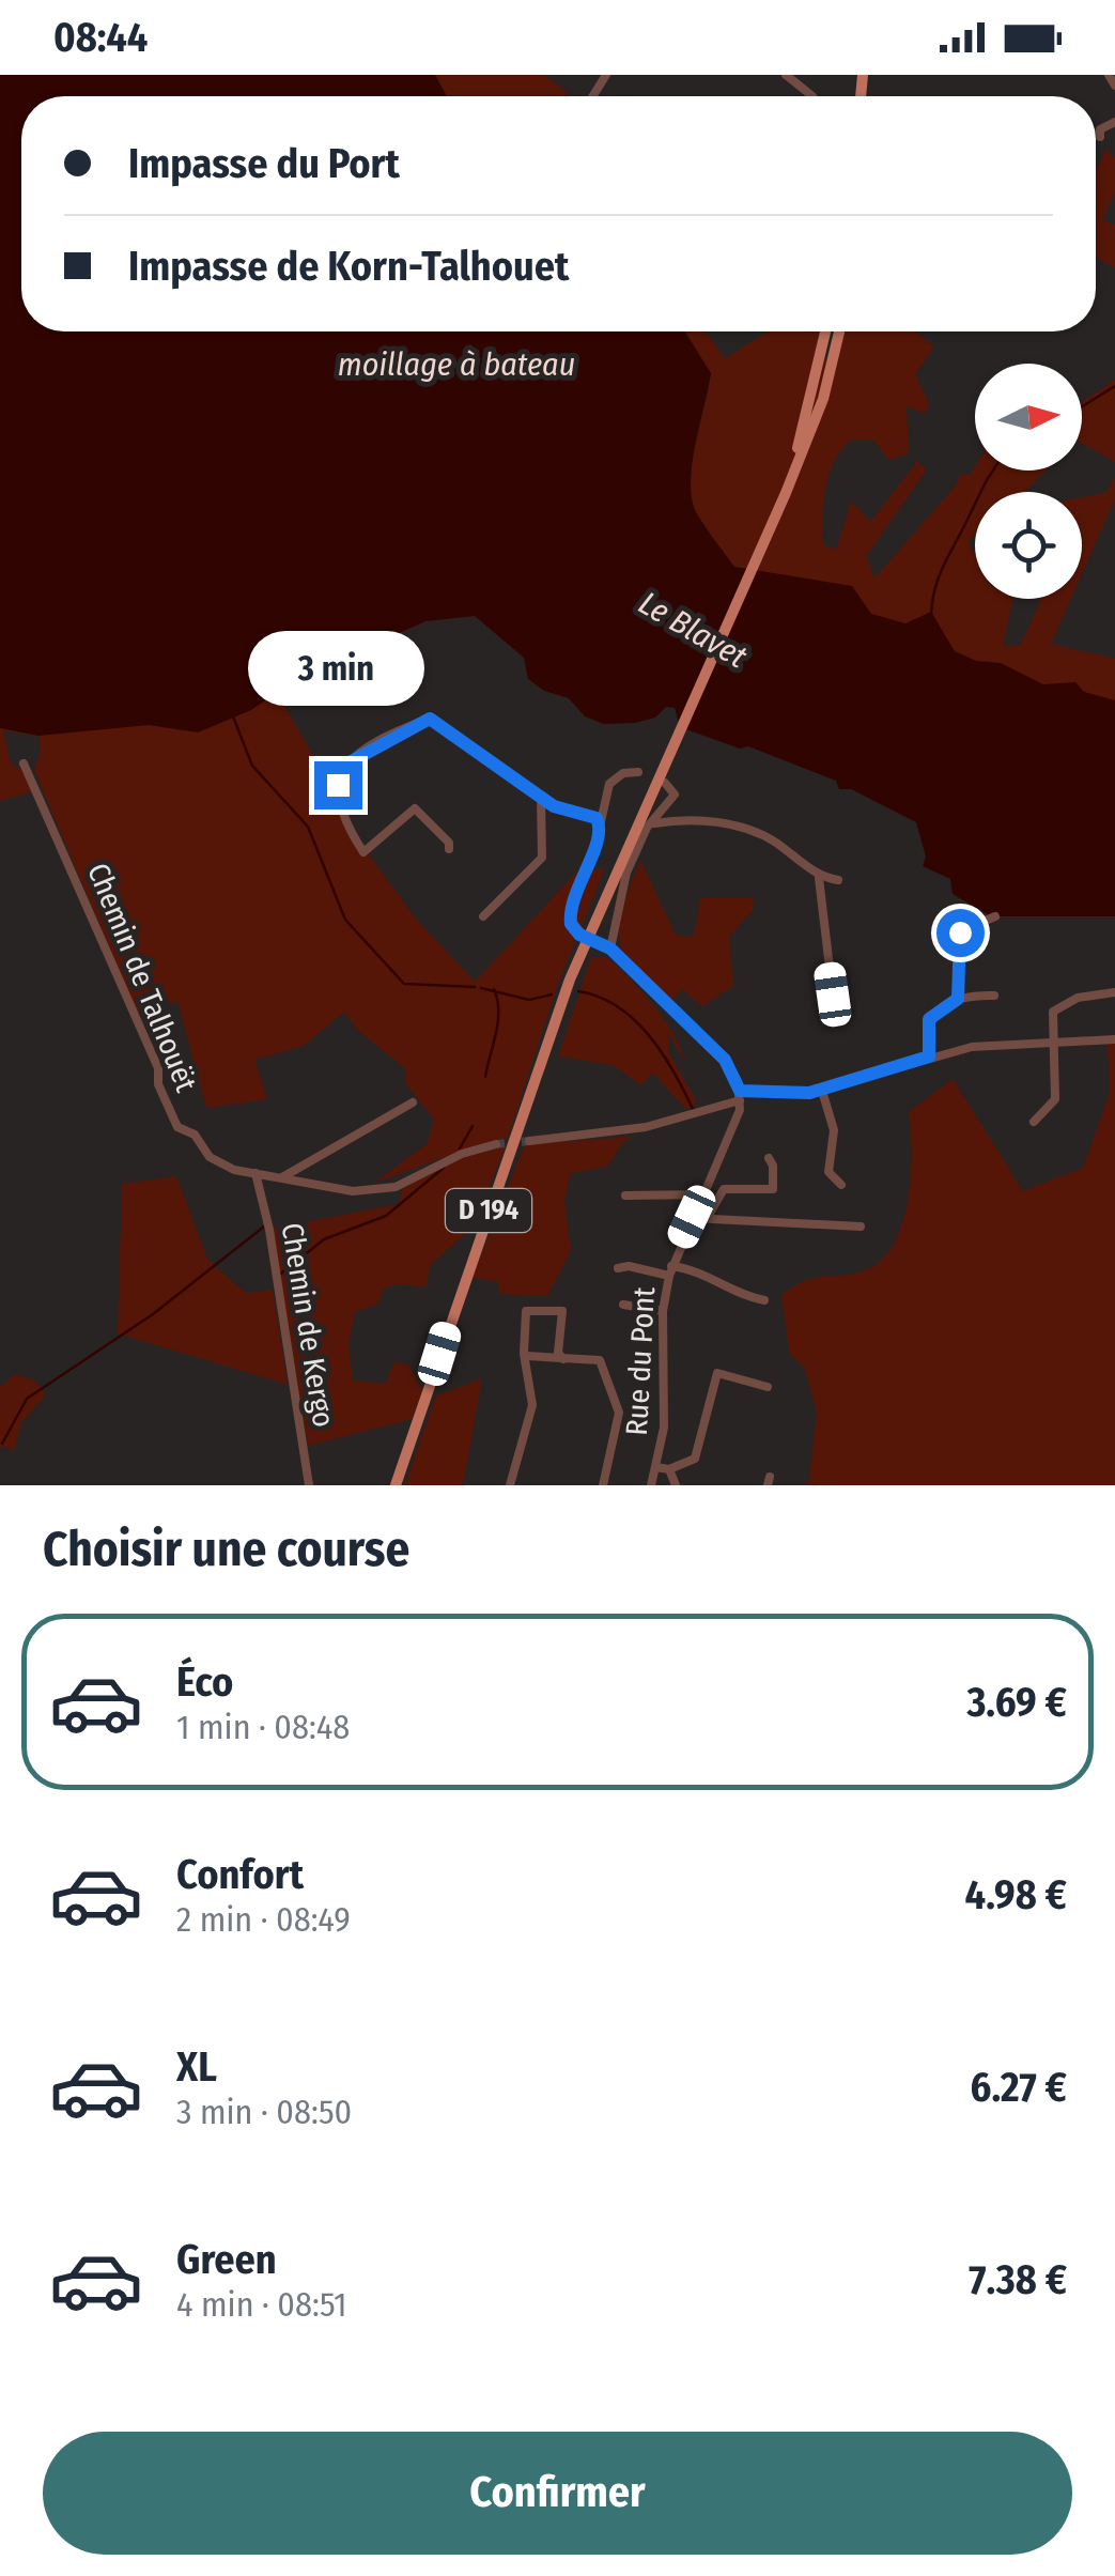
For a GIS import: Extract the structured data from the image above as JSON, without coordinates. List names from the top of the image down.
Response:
{
  "streets": {
    "main road": ["D 194"],
    "street": ["Chemin de Talhouët", "Chemin de Kergo", "Rue du Pont"]
  },
  "crossings": [
    ["Chemin de Talhouët", "Chemin de Kergo"]
  ],
  "water": ["moillage à bateau", "Le Blavet"],
  "north": "right",
  "page": {
    "status": "08:44",
    "banner": ["Impasse du Port", "Impasse de Korn-Talhouet"],
    "bubble": "3 min",
    "heading": "Choisir une course",
    "list": [
      {
        "name": "Éco",
        "note": "1 min · 08:48",
        "value": "3.69 €"
      },
      {
        "name": "Confort",
        "note": "2 min · 08:49",
        "value": "4.98 €"
      },
      {
        "name": "XL",
        "note": "3 min · 08:50",
        "value": "6.27 €"
      },
      {
        "name": "Green",
        "note": "4 min · 08:51",
        "value": "7.38 €"
      }
    ],
    "buttons": "Confirmer"
  }
}
